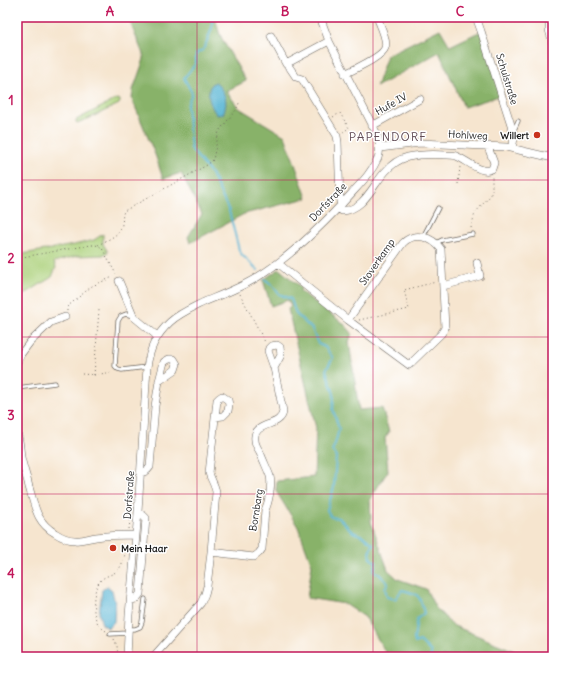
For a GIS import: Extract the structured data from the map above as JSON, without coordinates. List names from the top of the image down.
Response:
{
  "streets": {
    "street": [
      "Schulstraße",
      "Hufe IV",
      "Hohlweg",
      "Dorfstraße",
      "Stoverkamp",
      "Bornbarg"
    ]
  },
  "crossings": [
    ["Schulstraße", "Hohlweg"],
    ["Hohlweg", "Dorfstraße"]
  ],
  "districts": ["PAPENDORF"],
  "places": ["Willert", "Mein Haar"],
  "grid": {
    "columns": ["A", "B", "C"],
    "rows": [
      "1",
      "2",
      "3",
      "4"
    ]
  }
}
